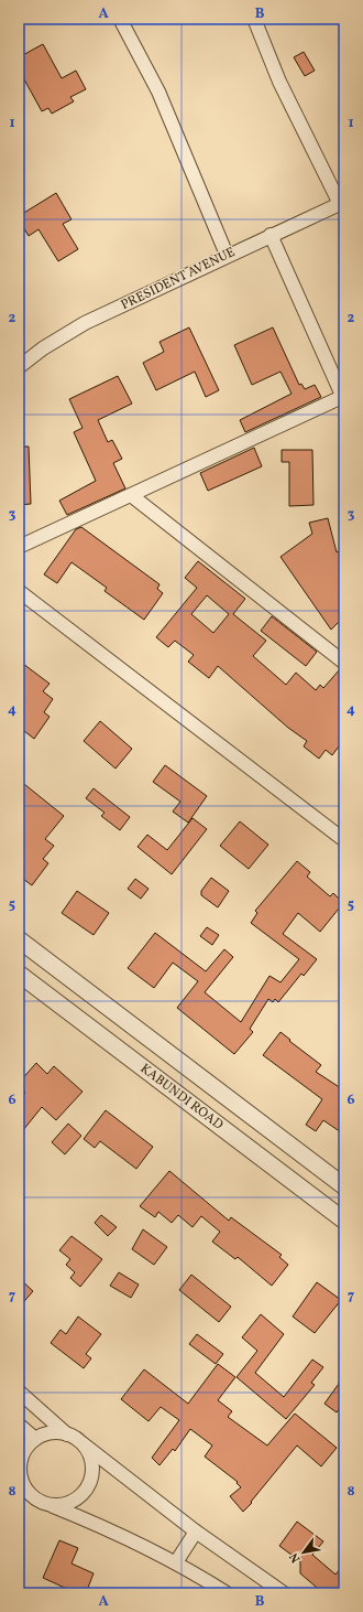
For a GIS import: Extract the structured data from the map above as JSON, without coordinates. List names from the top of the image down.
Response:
{
  "streets": {
    "street": ["PRESIDENT AVENUE", "KABUNDI ROAD"]
  },
  "north": "bottom left",
  "grid": {
    "columns": ["A", "B"],
    "rows": [
      "1",
      "2",
      "3",
      "4",
      "5",
      "6",
      "7",
      "8"
    ]
  }
}
